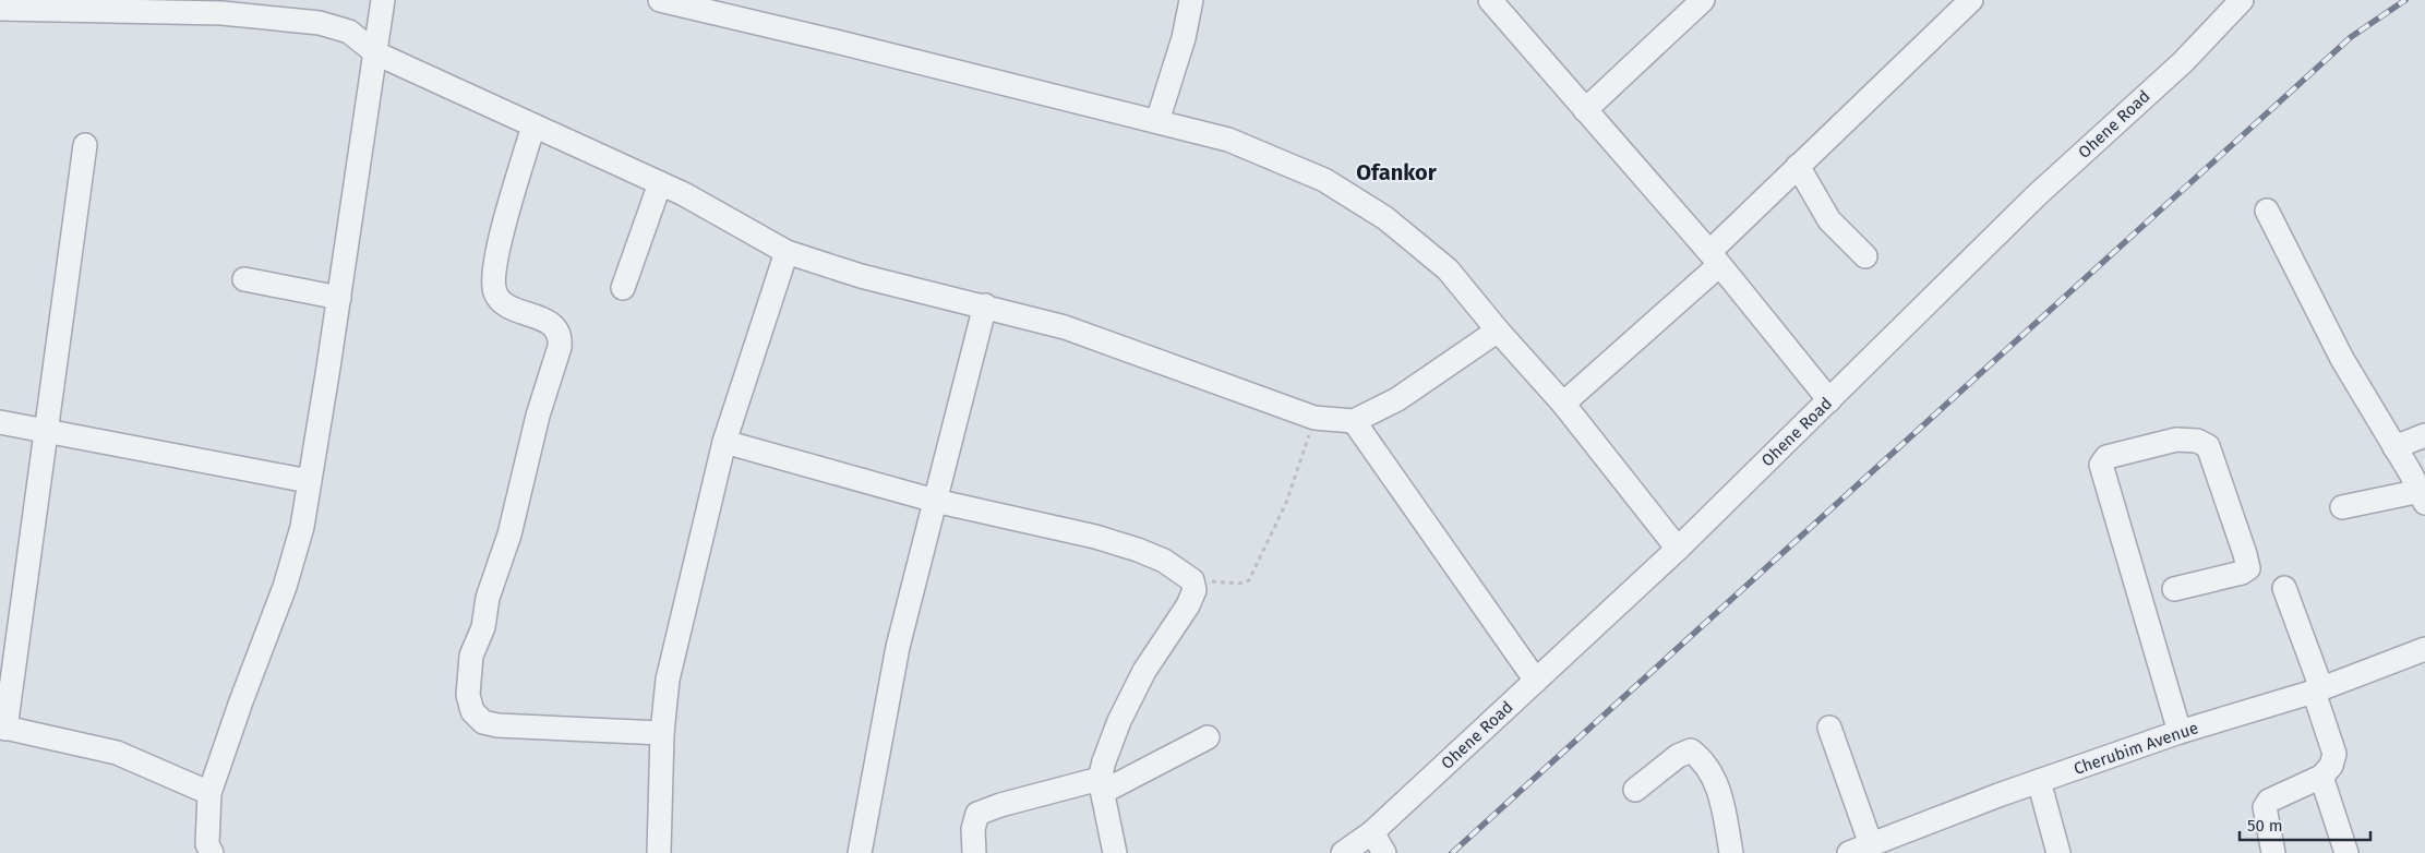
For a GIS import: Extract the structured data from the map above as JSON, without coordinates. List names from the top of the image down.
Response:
{
  "streets": {
    "street": ["Ohene Road", "Cherubim Avenue"]
  },
  "districts": ["Ofankor"],
  "scale_bar": "50 m"
}
